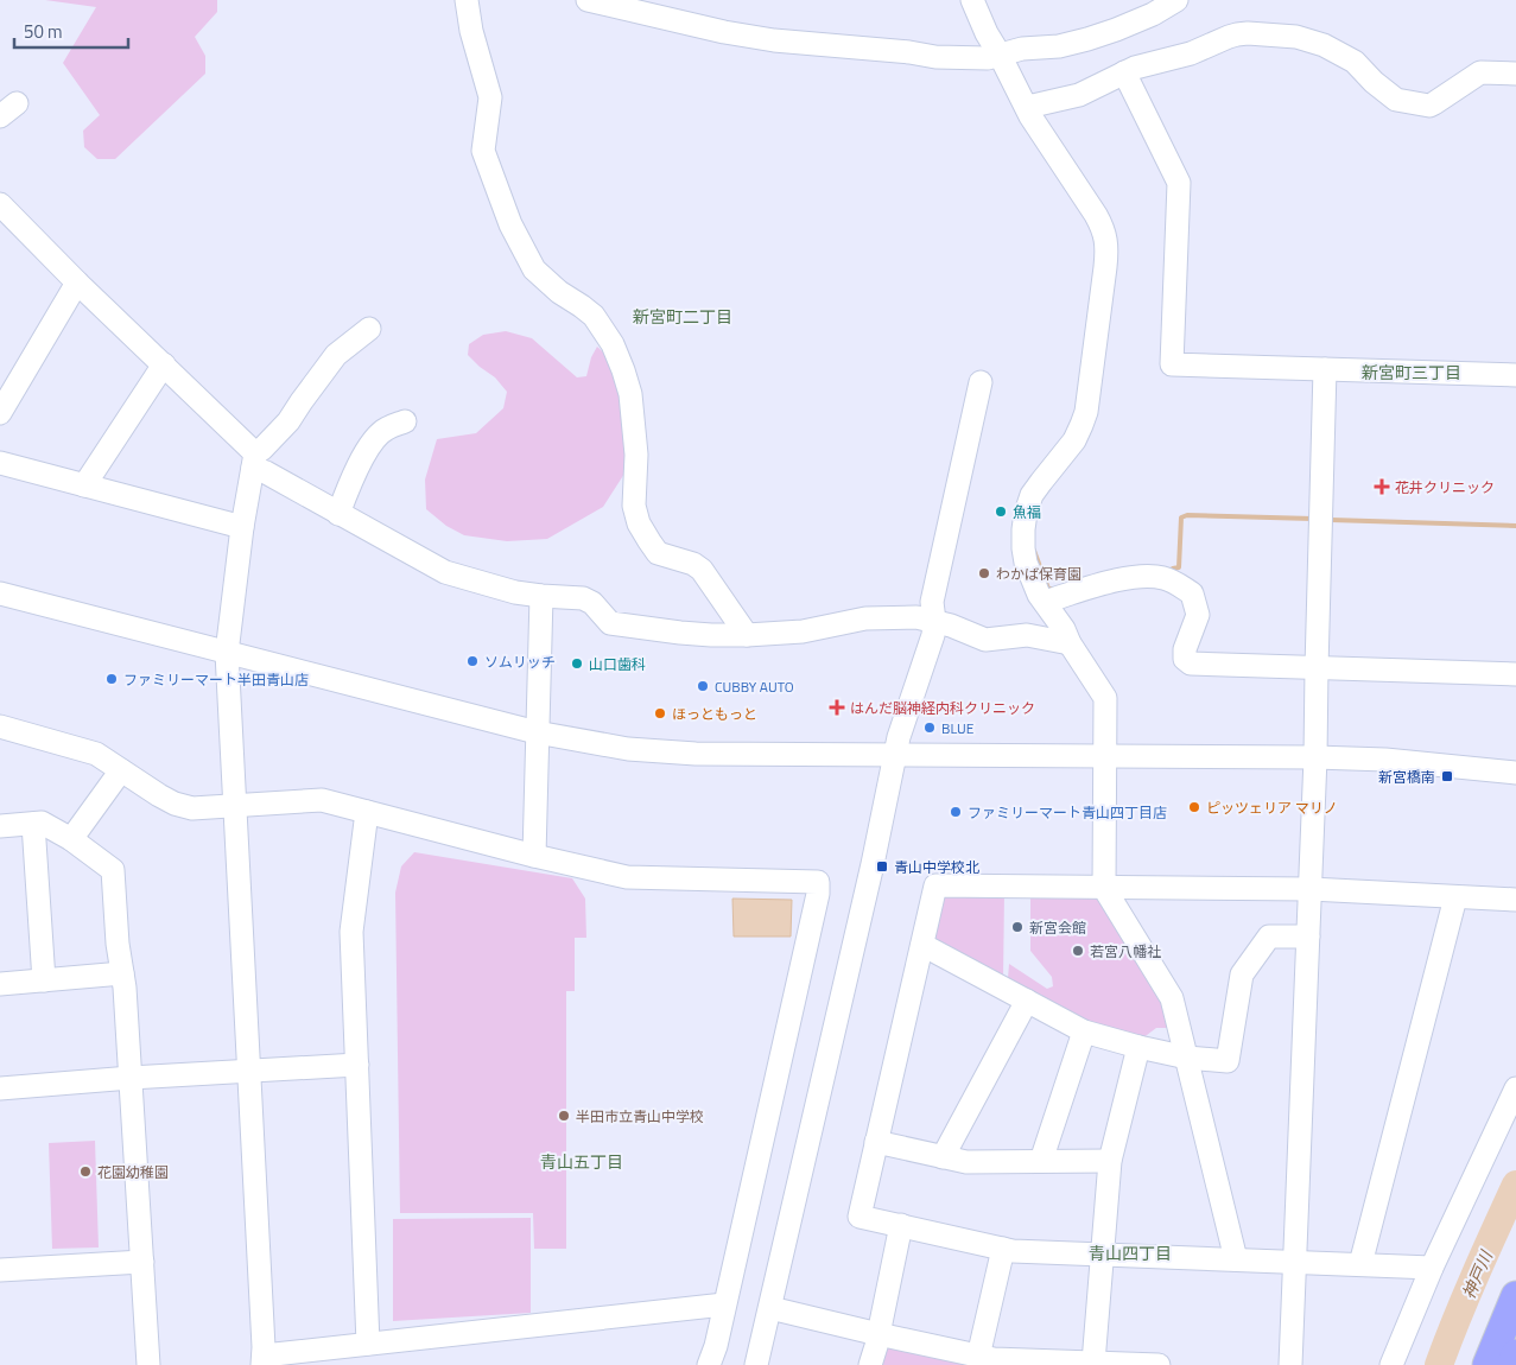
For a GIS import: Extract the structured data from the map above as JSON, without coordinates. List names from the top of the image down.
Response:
{
  "districts": [
    "新宮町二丁目",
    "新宮町三丁目",
    "青山五丁目",
    "青山四丁目"
  ],
  "water": ["神戸川"],
  "places": {
    "health": ["花井クリニック", "はんだ脳神経内科クリニック"],
    "other": [
      "魚福",
      "わかば保育園",
      "ソムリッチ",
      "山口歯科",
      "ファミリーマート半田青山店",
      "CUBBY AUTO",
      "ほっともっと",
      "BLUE",
      "ピッツェリア マリノ",
      "ファミリーマート青山四丁目店",
      "新宮会館",
      "若宮八幡社",
      "半田市立青山中学校",
      "花園幼稚園"
    ],
    "transit": ["新宮橋南", "青山中学校北"]
  },
  "scale_bar": "50 m"
}
